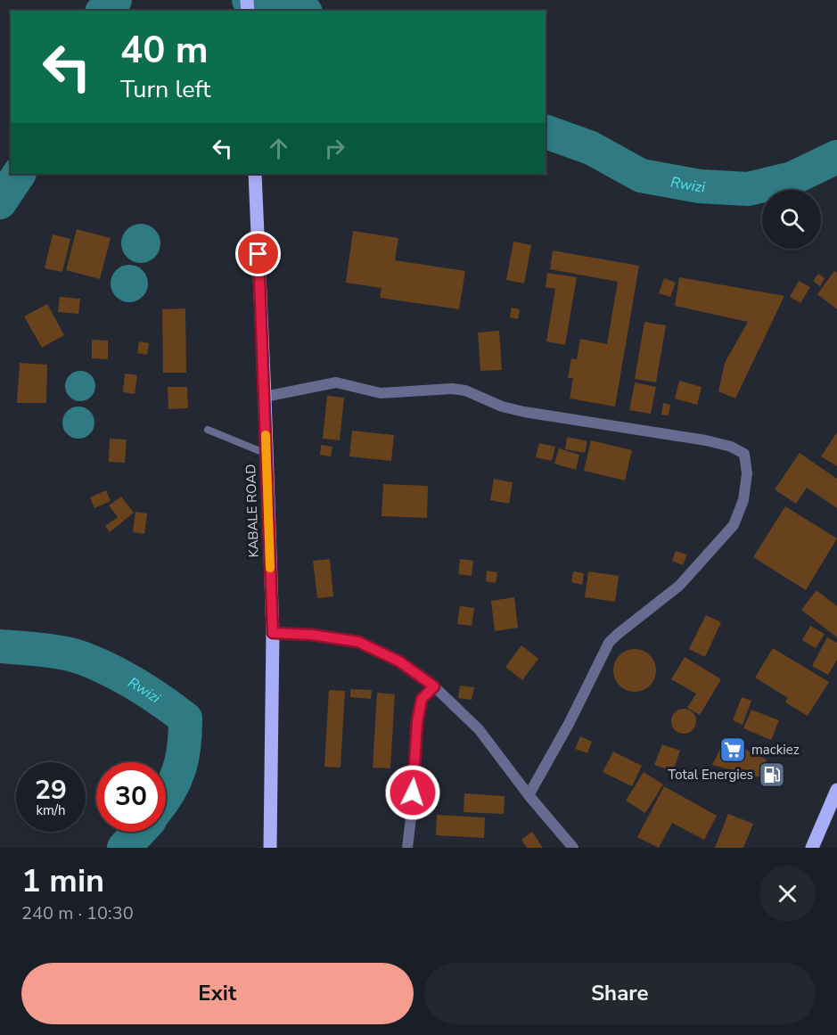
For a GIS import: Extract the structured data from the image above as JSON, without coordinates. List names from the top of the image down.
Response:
{
  "streets": {
    "main road": ["KABALE ROAD"]
  },
  "water": ["Rwizi"],
  "places": {
    "supermarket": ["mackiez"],
    "fuel station": ["Total Energies"]
  },
  "page": {
    "turn": ["40 m", "Turn left"],
    "speed": "29 km/h",
    "limit": "30",
    "heading": ["1 min", "240 m · 10:30"],
    "buttons": ["Exit", "Share"]
  }
}
